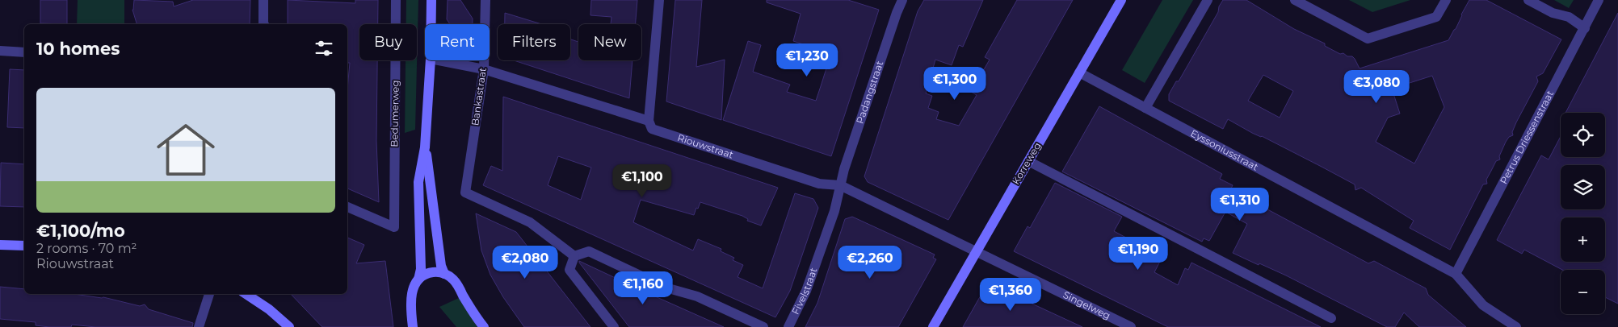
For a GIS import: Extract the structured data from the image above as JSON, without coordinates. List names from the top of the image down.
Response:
{
  "streets": {
    "main road": ["Korreweg"],
    "street": [
      "Padangstraat",
      "Bankastraat",
      "Bedumerweg",
      "Petrus Driessenstraat",
      "Riouwstraat",
      "Eyssoniusstraat",
      "Fivelstraat",
      "Singelweg"
    ]
  },
  "crossings": [
    ["Padangstraat", "Riouwstraat"],
    ["Padangstraat", "Fivelstraat"],
    ["Bankastraat", "Riouwstraat"],
    ["Petrus Driessenstraat", "Eyssoniusstraat"],
    ["Riouwstraat", "Korreweg"],
    ["Riouwstraat", "Fivelstraat"],
    ["Riouwstraat", "Singelweg"],
    ["Eyssoniusstraat", "Korreweg"],
    ["Korreweg", "Singelweg"]
  ],
  "page": {
    "chip": [
      "Buy",
      "Rent",
      "Filters",
      "New"
    ],
    "heading": "10 homes",
    "price": [
      "€1,230",
      "€1,300",
      "€3,080",
      "€1,100",
      "€1,310",
      "€1,190",
      "€2,080",
      "€2,260",
      "€1,160",
      "€1,360"
    ],
    "list": [
      {
        "name": "€1,100/mo",
        "note": "2 rooms · 70 m² · Riouwstraat"
      }
    ],
    "map_buttons": ["+", "−"]
  }
}
